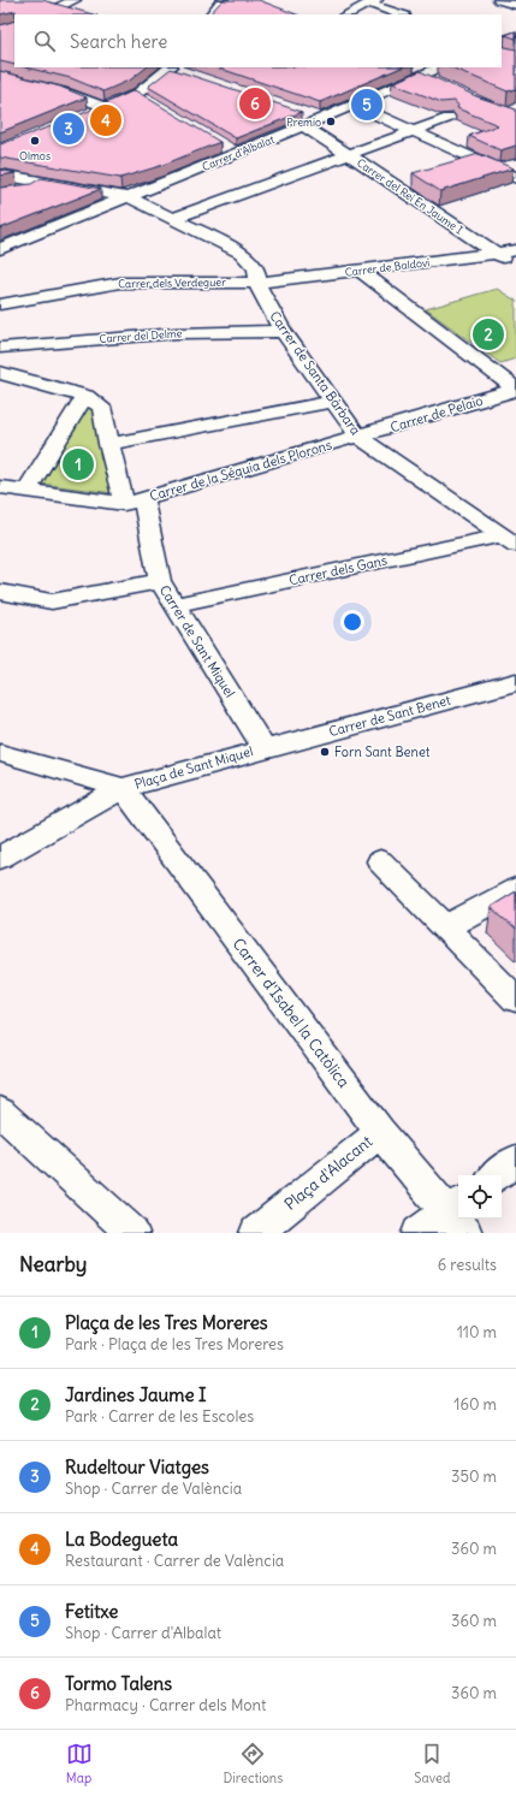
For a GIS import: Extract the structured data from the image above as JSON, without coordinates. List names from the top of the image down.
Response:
{
  "streets": {
    "street": [
      "Carrer d'Albalat",
      "Carrer del Rei En Jaume I",
      "Carrer de Baldoví",
      "Carrer dels Verdeguer",
      "Carrer del Delme",
      "Carrer de Santa Bàrbara",
      "Carrer de Pelaio",
      "Carrer de la Séquia dels Plorons",
      "Carrer dels Gans",
      "Carrer de Sant Miquel",
      "Carrer de Sant Benet",
      "Plaça de Sant Miquel",
      "Carrer d'Isabel la Catòlica",
      "Plaça d'Alacant"
    ]
  },
  "crossings": [
    ["Carrer d'Albalat", "Carrer del Rei En Jaume I"],
    ["Carrer d'Albalat", "Carrer de Santa Bàrbara"],
    ["Carrer del Rei En Jaume I", "Carrer de Baldoví"],
    ["Carrer de Baldoví", "Carrer dels Verdeguer"],
    ["Carrer de Baldoví", "Carrer de Santa Bàrbara"],
    ["Carrer dels Verdeguer", "Carrer de Santa Bàrbara"],
    ["Carrer del Delme", "Carrer de Santa Bàrbara"],
    ["Carrer de Santa Bàrbara", "Carrer de Pelaio"],
    ["Carrer de Santa Bàrbara", "Carrer de la Séquia dels Plorons"],
    ["Carrer de Santa Bàrbara", "Carrer dels Gans"],
    ["Carrer de Pelaio", "Carrer de la Séquia dels Plorons"],
    ["Carrer de la Séquia dels Plorons", "Carrer de Sant Miquel"],
    ["Carrer dels Gans", "Carrer de Sant Miquel"],
    ["Carrer de Sant Miquel", "Carrer de Sant Benet"],
    ["Carrer de Sant Miquel", "Plaça de Sant Miquel"],
    ["Carrer de Sant Benet", "Plaça de Sant Miquel"],
    ["Plaça de Sant Miquel", "Carrer d'Isabel la Catòlica"],
    ["Carrer d'Isabel la Catòlica", "Plaça d'Alacant"]
  ],
  "places": ["Premio", "Olmos", "Forn Sant Benet"],
  "page": {
    "search": "Search here",
    "pins": [
      "6",
      "5",
      "4",
      "3",
      "2",
      "1"
    ],
    "heading": ["Nearby", "6 results"],
    "list": [
      {
        "mark": "1",
        "name": "Plaça de les Tres Moreres",
        "note": "Park · Plaça de les Tres Moreres",
        "value": "110 m"
      },
      {
        "mark": "2",
        "name": "Jardines Jaume I",
        "note": "Park · Carrer de les Escoles",
        "value": "160 m"
      },
      {
        "mark": "3",
        "name": "Rudeltour Viatges",
        "note": "Shop · Carrer de València",
        "value": "350 m"
      },
      {
        "mark": "4",
        "name": "La Bodegueta",
        "note": "Restaurant · Carrer de València",
        "value": "360 m"
      },
      {
        "mark": "5",
        "name": "Fetitxe",
        "note": "Shop · Carrer d'Albalat",
        "value": "360 m"
      },
      {
        "mark": "6",
        "name": "Tormo Talens",
        "note": "Pharmacy · Carrer dels Mont",
        "value": "360 m"
      }
    ],
    "nav": ["Map", "Directions", "Saved"]
  }
}
